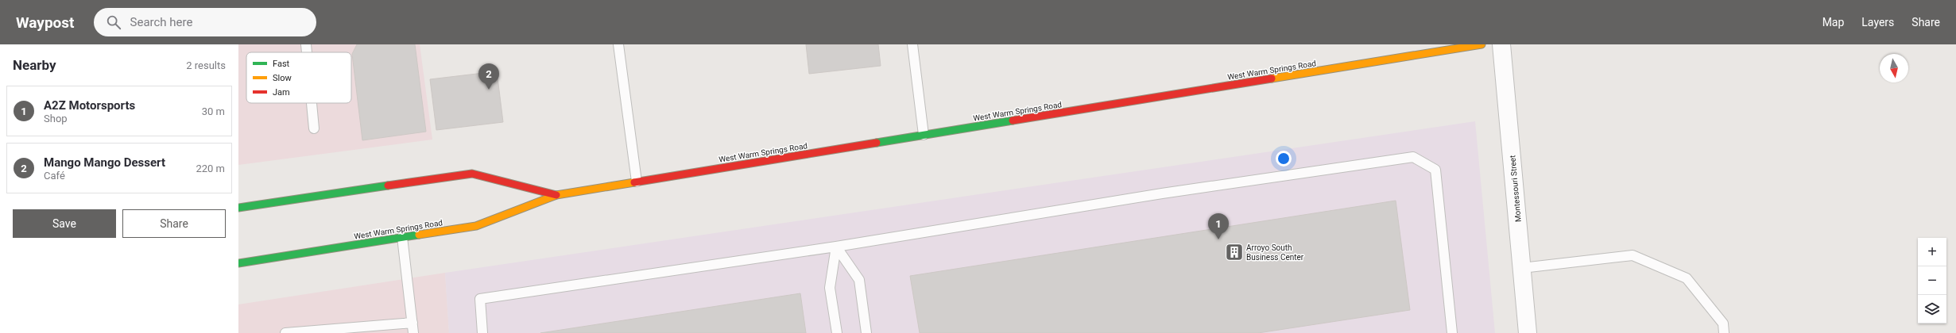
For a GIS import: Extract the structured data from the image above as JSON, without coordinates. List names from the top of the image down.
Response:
{
  "streets": {
    "main road": ["West Warm Springs Road"],
    "street": ["Montessouri Street"]
  },
  "places": {
    "building": ["Arroyo South Business Center"]
  },
  "legend": ["Fast", "Slow", "Jam"],
  "north": "bottom",
  "page": {
    "header": "Waypost",
    "search": "Search here",
    "nav": ["Map", "Layers", "Share"],
    "heading": ["Nearby", "2 results"],
    "pins": ["2", "1"],
    "list": [
      {
        "mark": "1",
        "name": "A2Z Motorsports",
        "note": "Shop",
        "value": "30 m"
      },
      {
        "mark": "2",
        "name": "Mango Mango Dessert",
        "note": "Café",
        "value": "220 m"
      }
    ],
    "buttons": ["Save", "Share"],
    "map_buttons": ["+", "−"]
  }
}
